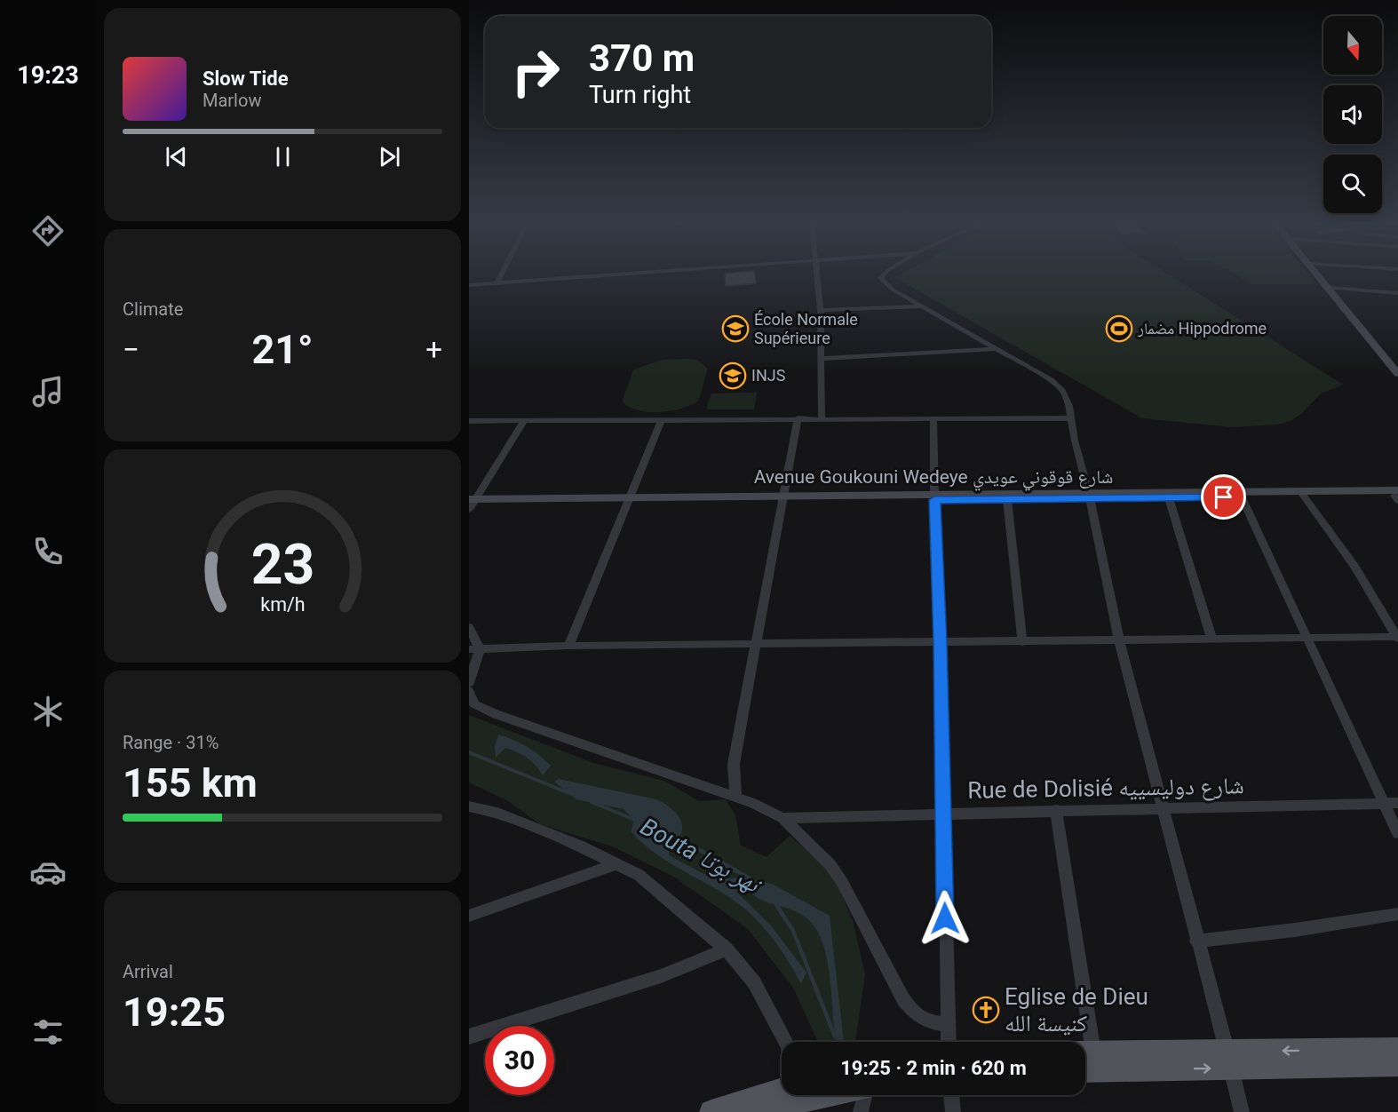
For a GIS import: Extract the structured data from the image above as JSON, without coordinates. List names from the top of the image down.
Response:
{
  "streets": {
    "street": ["Avenue Goukouni Wedeye شارع قوقوني عويدي", "Rue de Dolisié شارع دوليسييه"]
  },
  "water": ["Bouta نهر بوتا"],
  "places": {
    "school or university": ["École Normale Supérieure", "INJS"],
    "sports": ["مضمار Hippodrome"],
    "church": ["Eglise de Dieu كنيسة الله"]
  },
  "north": "bottom",
  "page": {
    "tabs": "19:23",
    "turn": ["370 m", "Turn right"],
    "song": ["Slow Tide", "Marlow"],
    "tile": [
      "Climate",
      ["Range · 31%", "155 km"],
      ["Arrival", "19:25"]
    ],
    "heat": ["−", "21°", "+"],
    "limit": "30",
    "trip": "19:25 · 2 min · 620 m",
    "gauge": ["23", "km/h"]
  }
}
